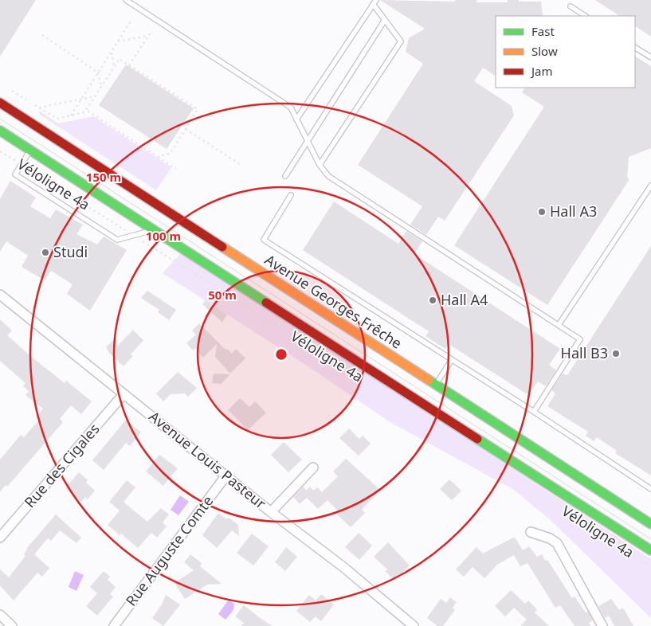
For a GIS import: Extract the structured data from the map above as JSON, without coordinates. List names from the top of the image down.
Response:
{
  "streets": {
    "main road": ["Avenue Georges Frêche"],
    "street": ["Avenue Louis Pasteur", "Rue des Cigales", "Rue Auguste Comte"],
    "path": ["Véloligne 4a"]
  },
  "crossings": [
    ["Avenue Louis Pasteur", "Rue des Cigales"],
    ["Avenue Louis Pasteur", "Rue Auguste Comte"]
  ],
  "places": [
    "Hall A3",
    "Studi",
    "Hall A4",
    "Hall B3"
  ],
  "legend": ["Fast", "Slow", "Jam"],
  "rings": ["150 m", "100 m", "50 m"]
}
